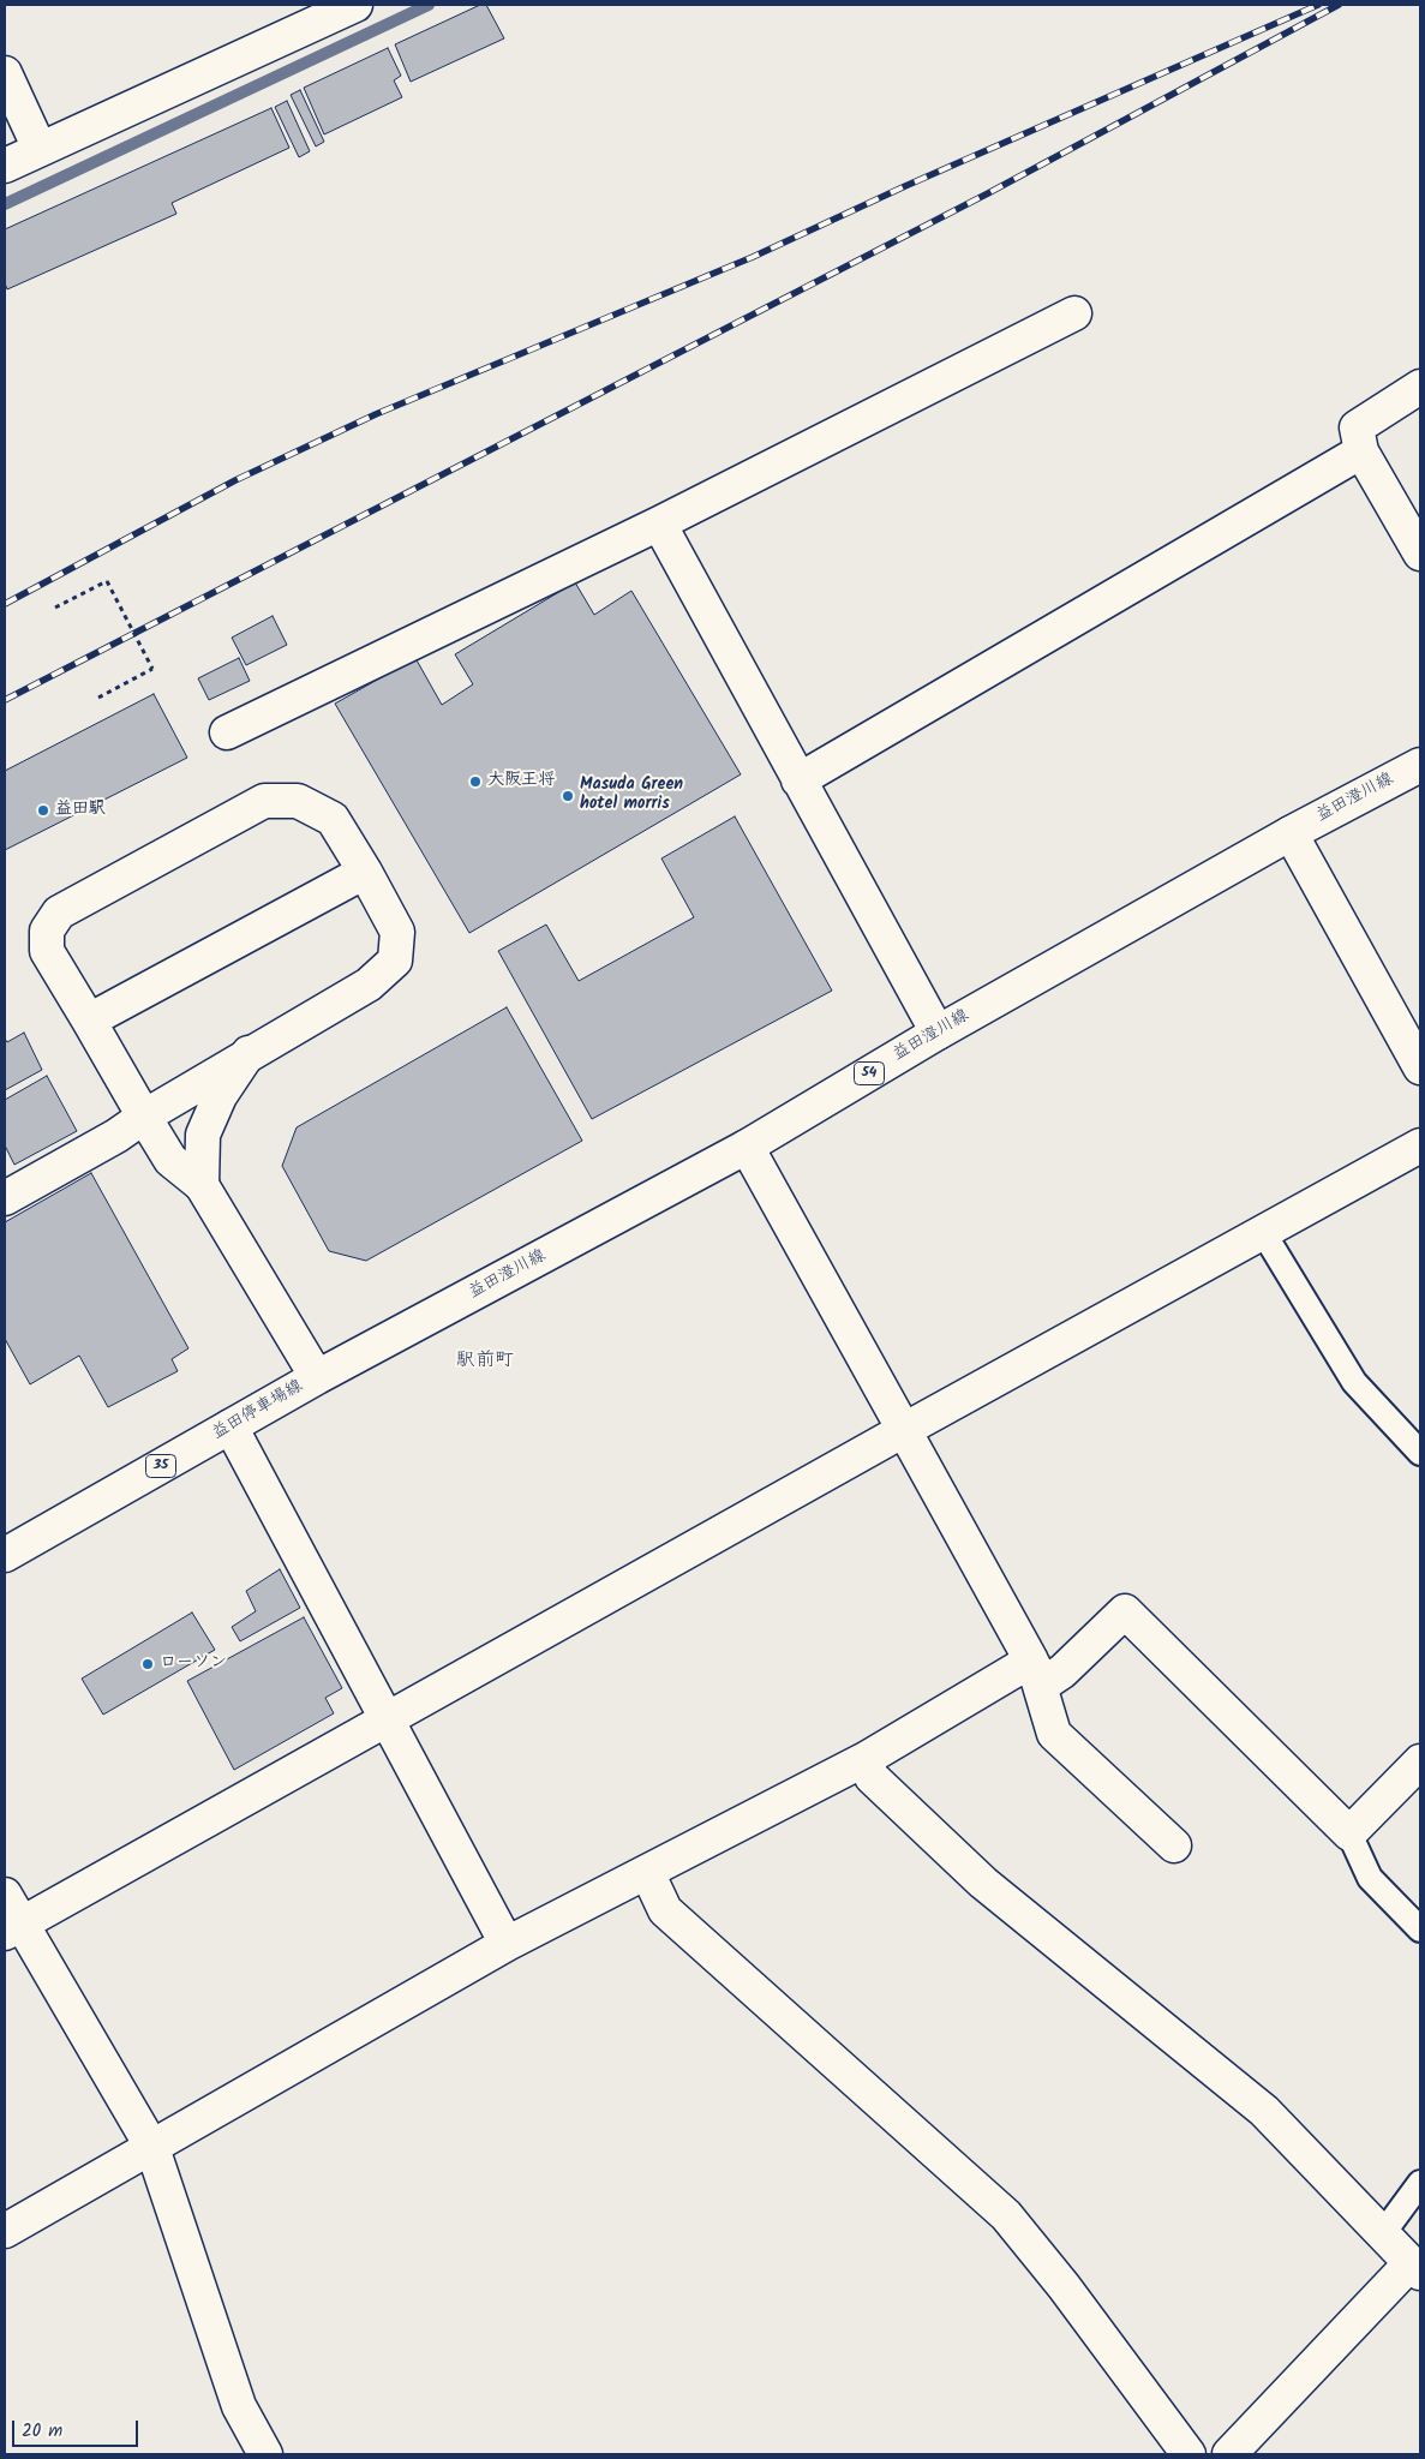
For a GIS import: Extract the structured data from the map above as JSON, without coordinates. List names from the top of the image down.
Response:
{
  "streets": {
    "street": [
      "益田澄川線",
      "54",
      "益田停車場線",
      "35"
    ]
  },
  "crossings": [
    ["益田澄川線", "益田停車場線"]
  ],
  "districts": ["駅前町"],
  "places": [
    "大阪王将",
    "Masuda Green hotel morris",
    "益田駅",
    "ローソン"
  ],
  "scale_bar": "20 m"
}
